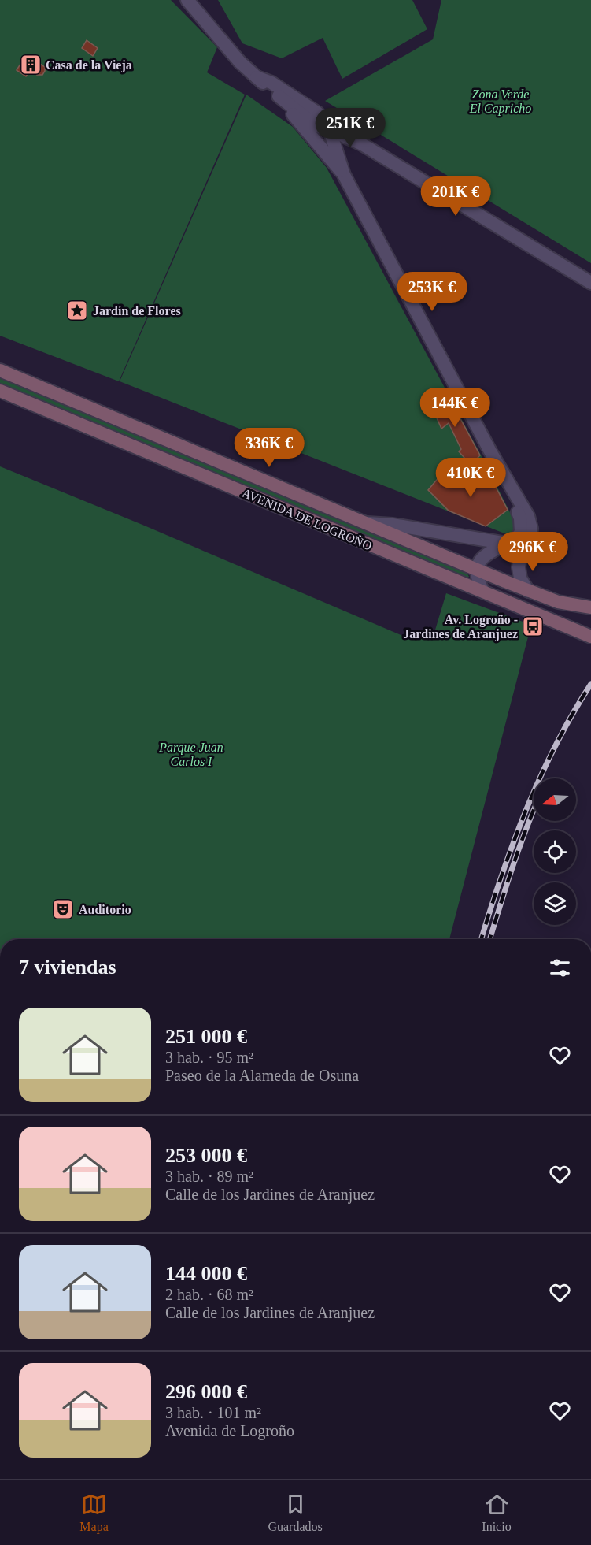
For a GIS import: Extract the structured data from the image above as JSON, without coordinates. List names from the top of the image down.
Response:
{
  "streets": {
    "main road": ["AVENIDA DE LOGROÑO"]
  },
  "parks": ["Zona Verde El Capricho", "Parque Juan Carlos I"],
  "places": {
    "building": ["Casa de la Vieja"],
    "place": ["Jardín de Flores"],
    "bus stop": ["Av. Logroño - Jardines de Aranjuez"],
    "theatre": ["Auditorio"]
  },
  "north": "left",
  "page": {
    "price": [
      "251K €",
      "201K €",
      "253K €",
      "144K €",
      "336K €",
      "410K €",
      "296K €"
    ],
    "heading": "7 viviendas",
    "list": [
      {
        "name": "251 000 €",
        "note": "3 hab. · 95 m² · Paseo de la Alameda de Osuna"
      },
      {
        "name": "253 000 €",
        "note": "3 hab. · 89 m² · Calle de los Jardines de Aranjuez"
      },
      {
        "name": "144 000 €",
        "note": "2 hab. · 68 m² · Calle de los Jardines de Aranjuez"
      },
      {
        "name": "296 000 €",
        "note": "3 hab. · 101 m² · Avenida de Logroño"
      }
    ],
    "tabs": ["Mapa", "Guardados", "Inicio"]
  }
}
